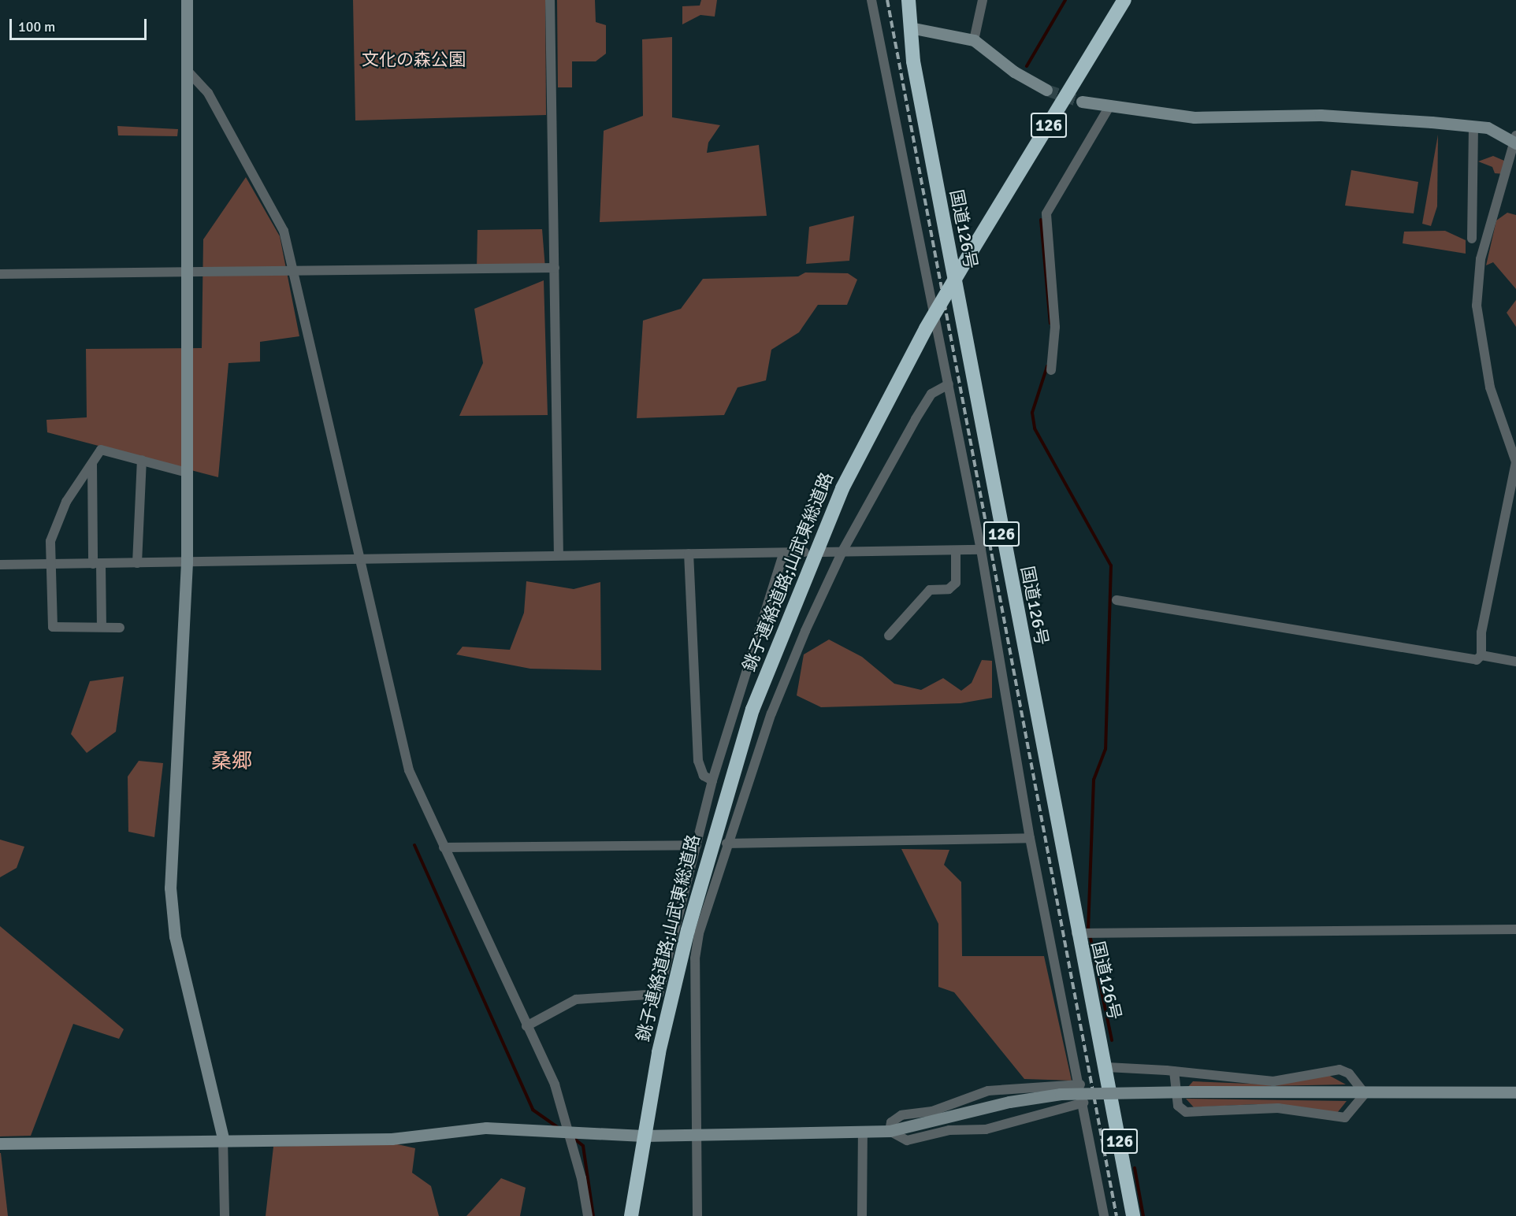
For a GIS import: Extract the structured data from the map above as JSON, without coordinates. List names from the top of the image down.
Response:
{
  "streets": {
    "highway": ["126", "国道126号", "銚子連絡道路;山武東総道路"]
  },
  "districts": ["桑郷"],
  "parks": ["文化の森公園"],
  "scale_bar": "100 m"
}
